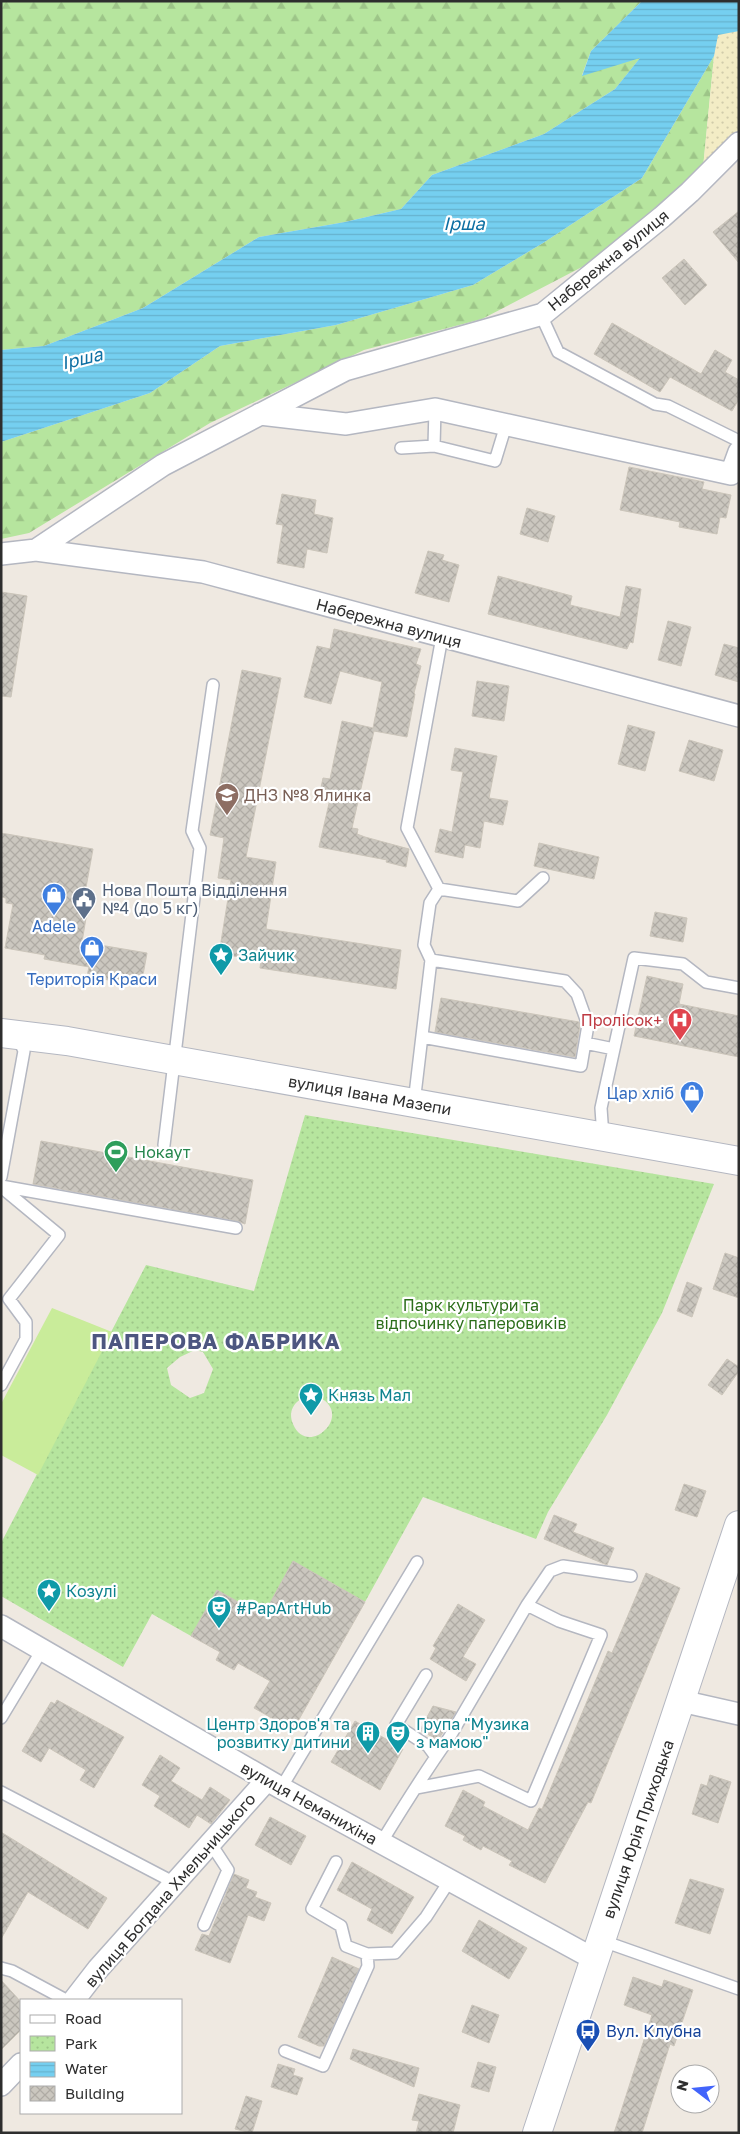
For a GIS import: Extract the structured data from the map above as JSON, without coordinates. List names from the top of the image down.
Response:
{
  "streets": {
    "main road": ["вулиця Івана Мазепи", "вулиця Юрія Приходька"],
    "street": ["Набережна вулиця", "вулиця Неманихіна", "вулиця Богдана Хмельницького"]
  },
  "crossings": [
    ["вулиця Неманихіна", "вулиця Юрія Приходька"],
    ["вулиця Неманихіна", "вулиця Богдана Хмельницького"]
  ],
  "districts": ["ПАПЕРОВА ФАБРИКА"],
  "water": ["Ірша"],
  "parks": ["Парк культури та відпочинку паперовиків"],
  "places": {
    "school or university": ["ДНЗ №8 Ялинка"],
    "shop": ["Adele", "Територія Краси", "Цар хліб"],
    "public building": ["Нова Пошта Відділення №4 (до 5 кг)"],
    "place": ["Зайчик", "Князь Мал", "Козулі"],
    "hospital": ["Пролісок+"],
    "sports": ["Нокаут"],
    "theatre": ["#PapArtHub", "Група \"Музика з мамою\""],
    "building": ["Центр Здоров'я та розвитку дитини"],
    "bus stop": ["Вул. Клубна"]
  },
  "legend": [
    "Road",
    "Park",
    "Water",
    "Building"
  ],
  "north": "left"
}
